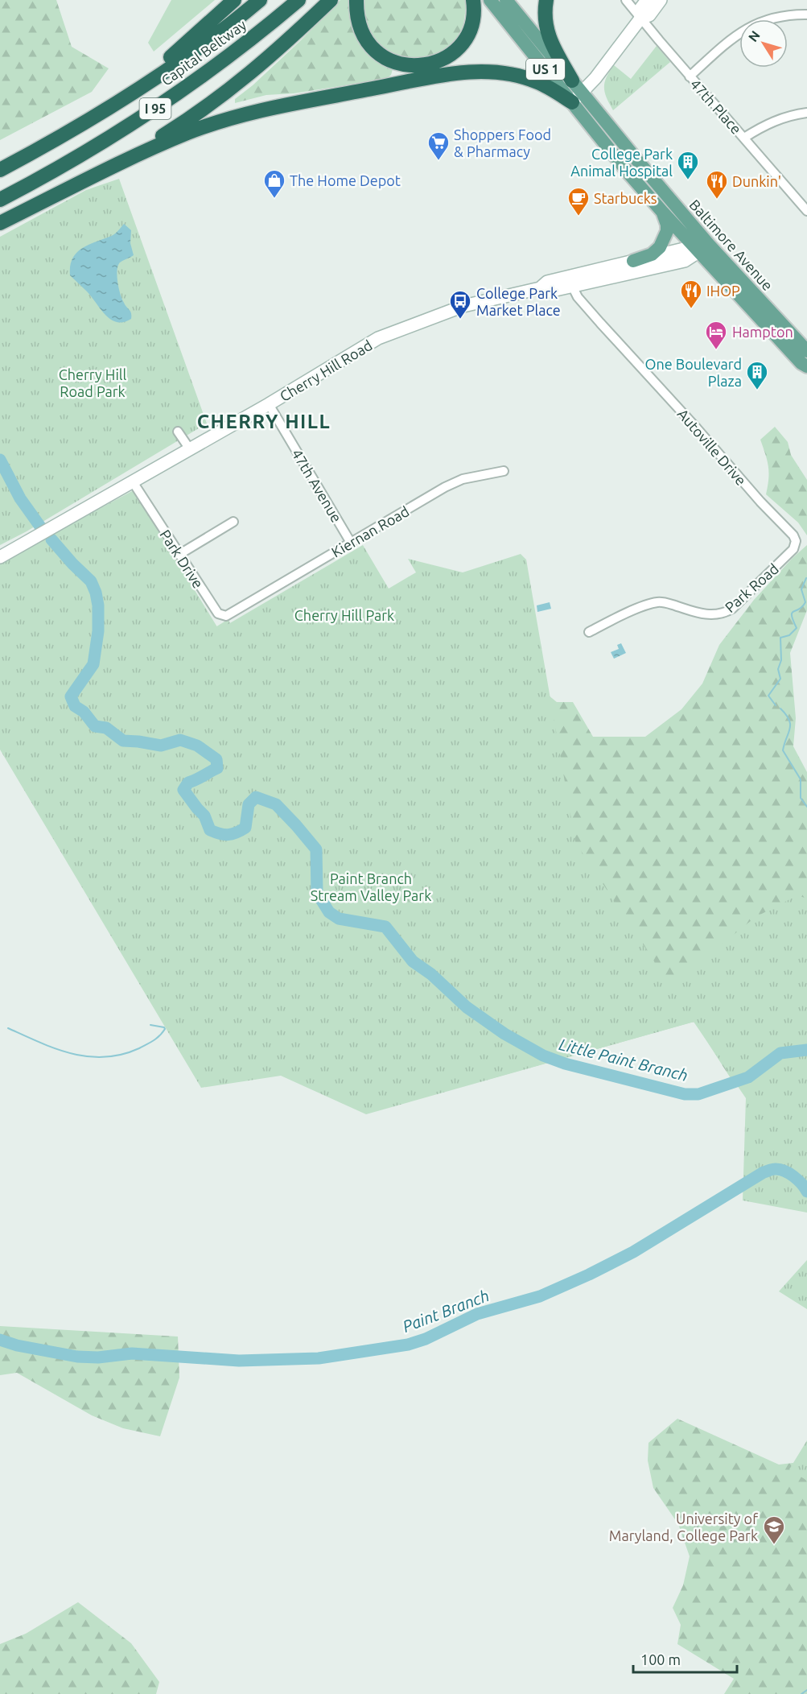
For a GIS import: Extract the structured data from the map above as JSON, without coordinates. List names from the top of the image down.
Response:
{
  "streets": {
    "highway": ["Capital Beltway", "I 95"],
    "main road": ["US 1", "Baltimore Avenue", "Cherry Hill Road"],
    "street": [
      "47th Place",
      "Autoville Drive",
      "47th Avenue",
      "Kiernan Road",
      "Park Drive",
      "Park Road"
    ]
  },
  "crossings": [
    ["Baltimore Avenue", "Cherry Hill Road"],
    ["Cherry Hill Road", "Autoville Drive"],
    ["Cherry Hill Road", "47th Avenue"],
    ["Cherry Hill Road", "Park Drive"],
    ["Autoville Drive", "Park Road"],
    ["47th Avenue", "Kiernan Road"],
    ["Kiernan Road", "Park Drive"]
  ],
  "districts": ["CHERRY HILL"],
  "water": ["Little Paint Branch", "Paint Branch"],
  "parks": ["Cherry Hill Road Park", "Cherry Hill Park", "Paint Branch Stream Valley Park"],
  "places": {
    "supermarket": ["Shoppers Food & Pharmacy"],
    "building": ["College Park Animal Hospital", "One Boulevard Plaza"],
    "shop": ["The Home Depot"],
    "restaurant": ["Dunkin'", "IHOP"],
    "cafe": ["Starbucks"],
    "bus stop": ["College Park Market Place"],
    "hotel": ["Hampton"],
    "school or university": ["University of Maryland, College Park"]
  },
  "scale_bar": "100 m",
  "north": "top left"
}
